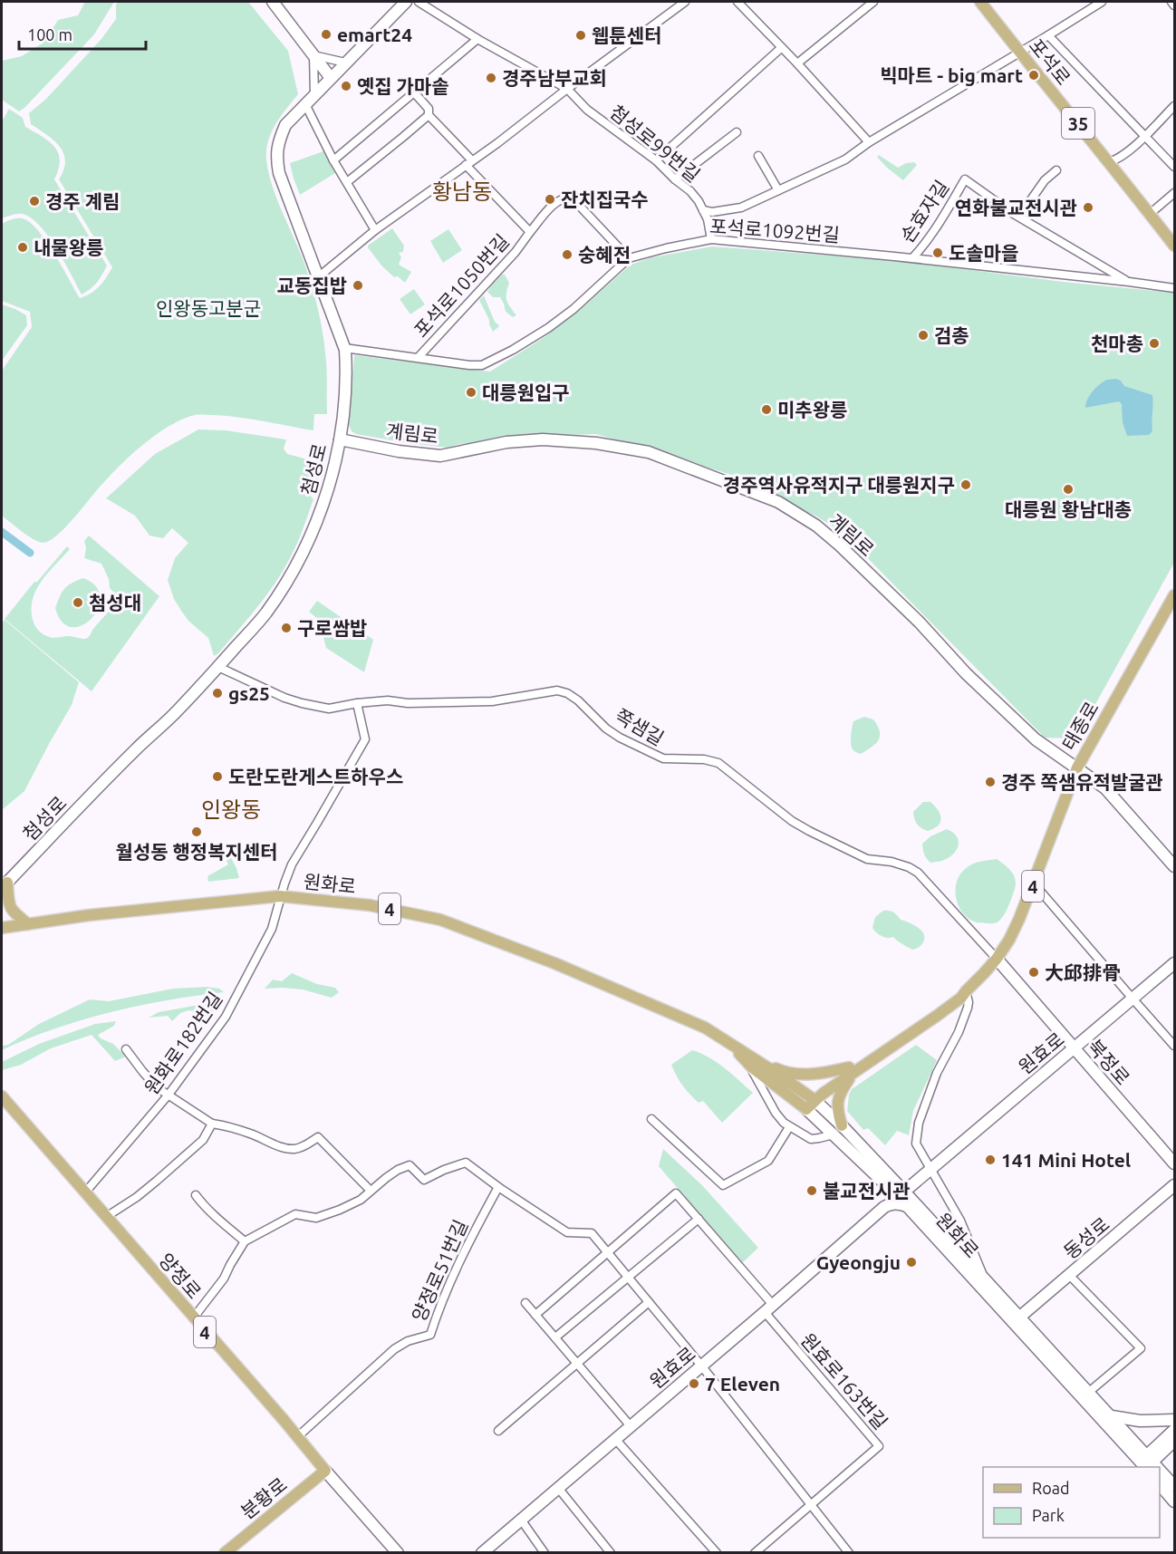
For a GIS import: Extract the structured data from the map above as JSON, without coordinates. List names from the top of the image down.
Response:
{
  "streets": {
    "main road": [
      "포석로",
      "35",
      "태종로",
      "원화로",
      "4",
      "양정로",
      "분황로"
    ],
    "street": [
      "첨성로99번길",
      "손효자길",
      "포석로1092번길",
      "포석로1050번길",
      "계림로",
      "첨성로",
      "쪽샘길",
      "원화로182번길",
      "원효로",
      "북정로",
      "동성로",
      "양정로51번길",
      "원효로163번길"
    ]
  },
  "crossings": [
    ["첨성로99번길", "포석로1092번길"],
    ["손효자길", "포석로1092번길"],
    ["포석로1092번길", "포석로1050번길"],
    ["포석로1092번길", "첨성로"],
    ["계림로", "첨성로"],
    ["계림로", "태종로"],
    ["첨성로", "쪽샘길"],
    ["태종로", "쪽샘길"],
    ["태종로", "원화로"],
    ["태종로", "북정로"],
    ["쪽샘길", "원화로182번길"],
    ["쪽샘길", "북정로"],
    ["원화로", "원화로182번길"],
    ["원화로", "원효로"],
    ["원화로", "동성로"],
    ["원화로182번길", "양정로"],
    ["원효로", "북정로"],
    ["원효로", "원효로163번길"],
    ["양정로51번길", "양정로"],
    ["양정로", "분황로"]
  ],
  "districts": ["황남동", "인왕동"],
  "parks": ["인왕동고분군"],
  "places": [
    "emart24",
    "웹툰센터",
    "빅마트 - big mart",
    "경주남부교회",
    "옛집 가마솥",
    "잔치집국수",
    "경주 계림",
    "연화불교전시관",
    "내물왕릉",
    "도솔마을",
    "숭혜전",
    "교동집밥",
    "검총",
    "천마총",
    "대릉원입구",
    "미추왕릉",
    "경주역사유적지구 대릉원지구",
    "대릉원 황남대총",
    "첨성대",
    "구로쌈밥",
    "gs25",
    "도란도란게스트하우스",
    "경주 쪽샘유적발굴관",
    "월성동 행정복지센터",
    "大邱排骨",
    "141 Mini Hotel",
    "불교전시관",
    "Gyeongju",
    "7 Eleven"
  ],
  "legend": ["Road", "Park"],
  "scale_bar": "100 m"
}
